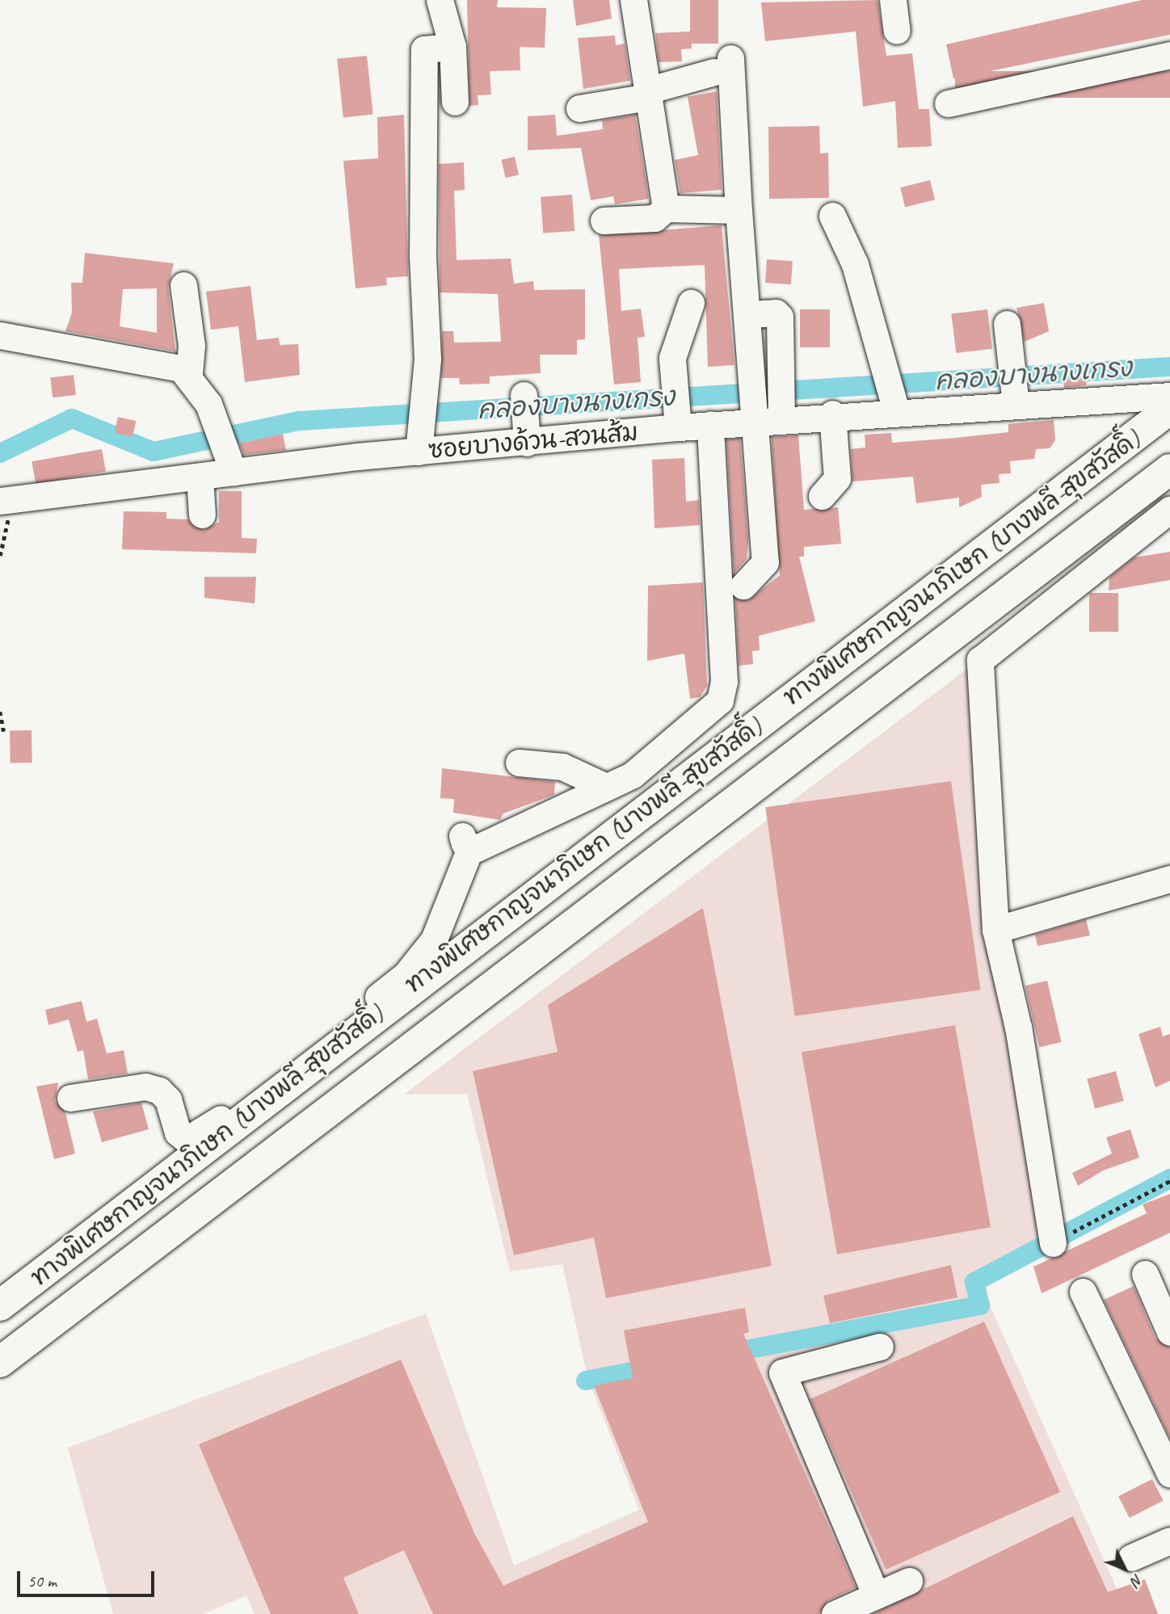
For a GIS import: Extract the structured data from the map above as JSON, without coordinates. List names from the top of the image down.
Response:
{
  "streets": {
    "highway": ["ทางพิเศษกาญจนาภิเษก (บางพลี-สุขสวัสดิ์)"],
    "street": ["ซอยบางด้วน-สวนส้ม"]
  },
  "water": ["คลองบางนางเกรง"],
  "scale_bar": "50 m",
  "north": "bottom right"
}
